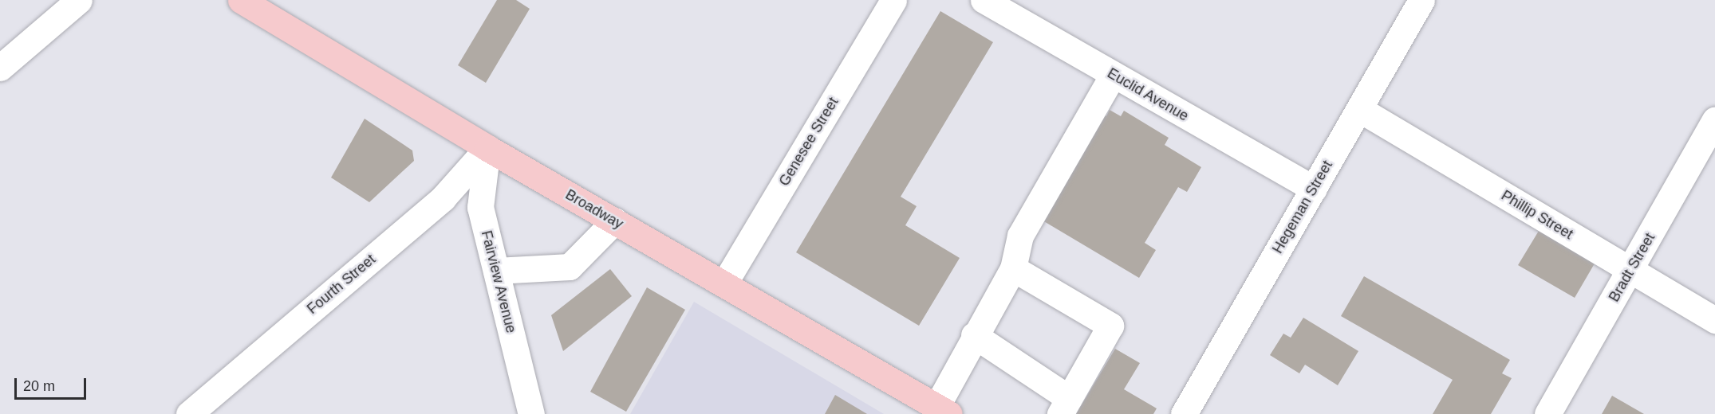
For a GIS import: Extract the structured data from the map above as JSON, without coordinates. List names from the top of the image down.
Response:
{
  "streets": {
    "main road": ["Broadway"],
    "street": [
      "Euclid Avenue",
      "Genesee Street",
      "Hegeman Street",
      "Phillip Street",
      "Bradt Street",
      "Fairview Avenue",
      "Fourth Street"
    ]
  },
  "crossings": [
    ["Euclid Avenue", "Hegeman Street"],
    ["Genesee Street", "Broadway"],
    ["Hegeman Street", "Phillip Street"],
    ["Broadway", "Fairview Avenue"],
    ["Broadway", "Fourth Street"],
    ["Phillip Street", "Bradt Street"],
    ["Fairview Avenue", "Fourth Street"]
  ],
  "scale_bar": "20 m"
}
